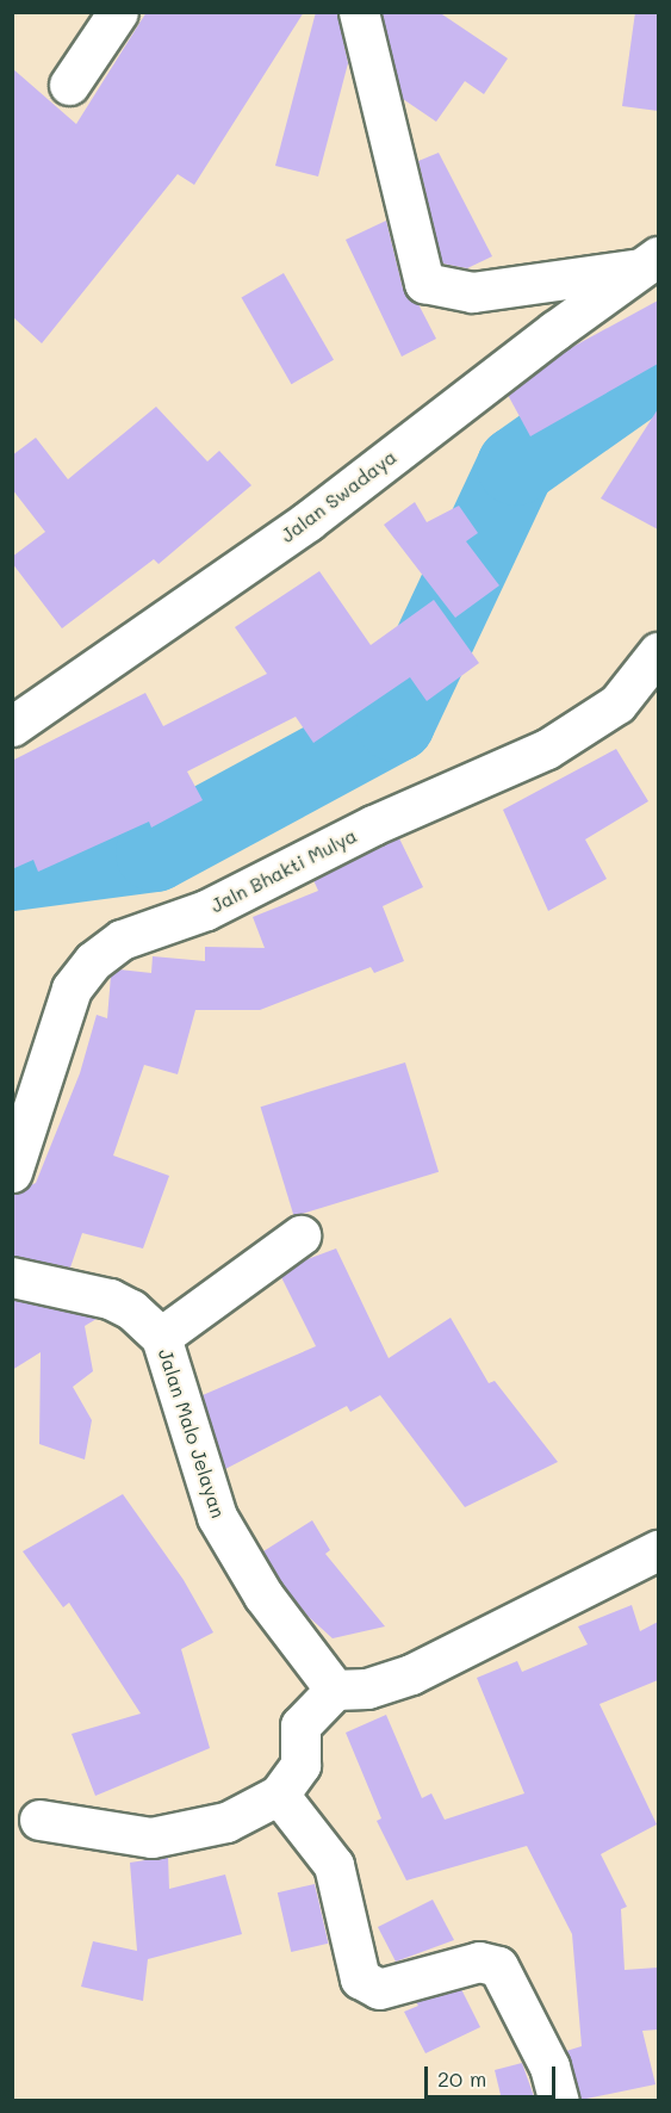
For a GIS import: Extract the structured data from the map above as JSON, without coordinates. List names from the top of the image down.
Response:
{
  "streets": {
    "street": ["Jalan Swadaya", "Jaln Bhakti Mulya", "Jalan Malo Jelayan"]
  },
  "scale_bar": "20 m"
}
